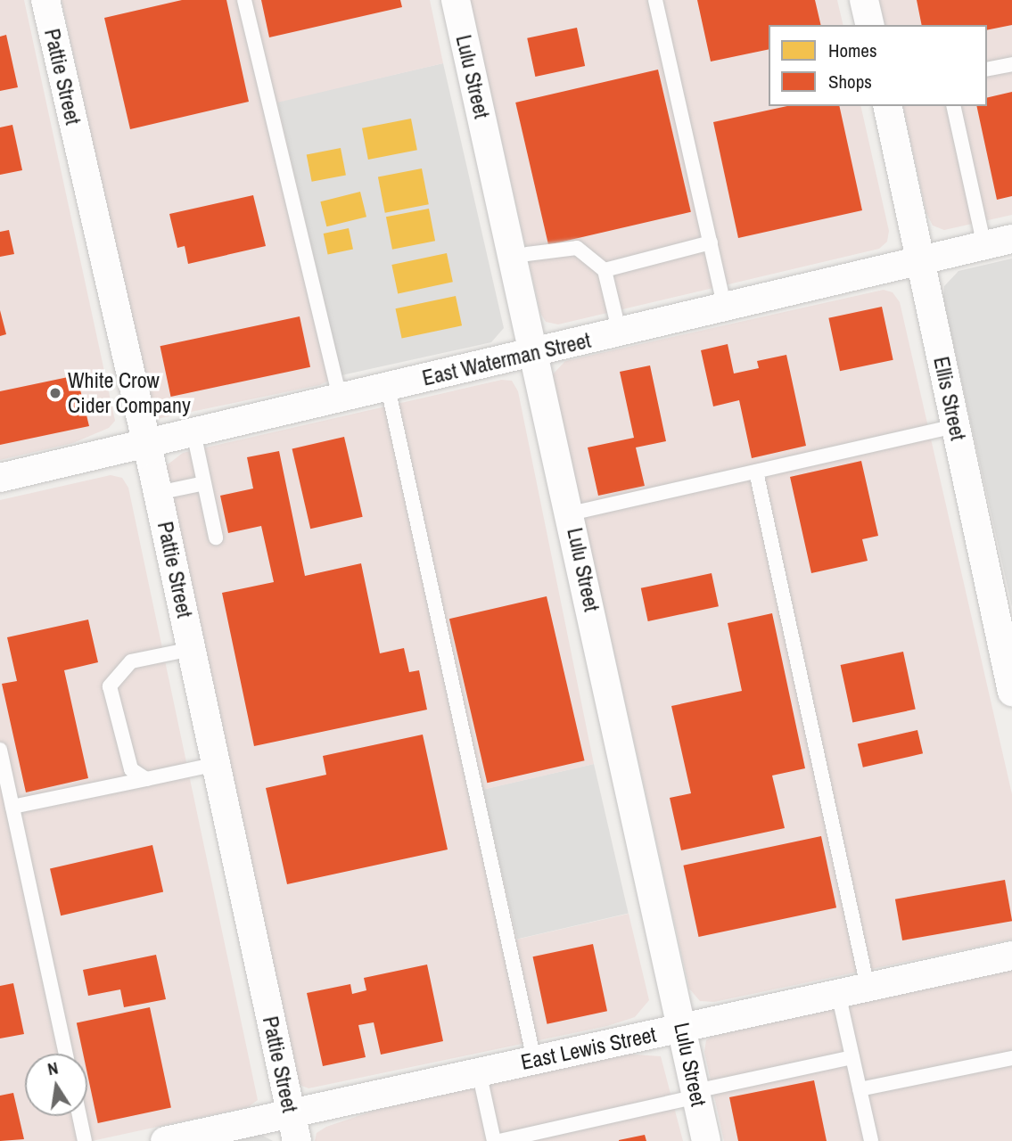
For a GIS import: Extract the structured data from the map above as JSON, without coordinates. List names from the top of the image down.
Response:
{
  "streets": {
    "street": [
      "Pattie Street",
      "Lulu Street",
      "East Waterman Street",
      "Ellis Street",
      "East Lewis Street"
    ]
  },
  "crossings": [
    ["Pattie Street", "East Waterman Street"],
    ["Pattie Street", "East Lewis Street"],
    ["Lulu Street", "East Waterman Street"],
    ["Lulu Street", "East Lewis Street"],
    ["East Waterman Street", "Ellis Street"]
  ],
  "places": ["White Crow Cider Company"],
  "legend": ["Homes", "Shops"],
  "north": "top"
}
